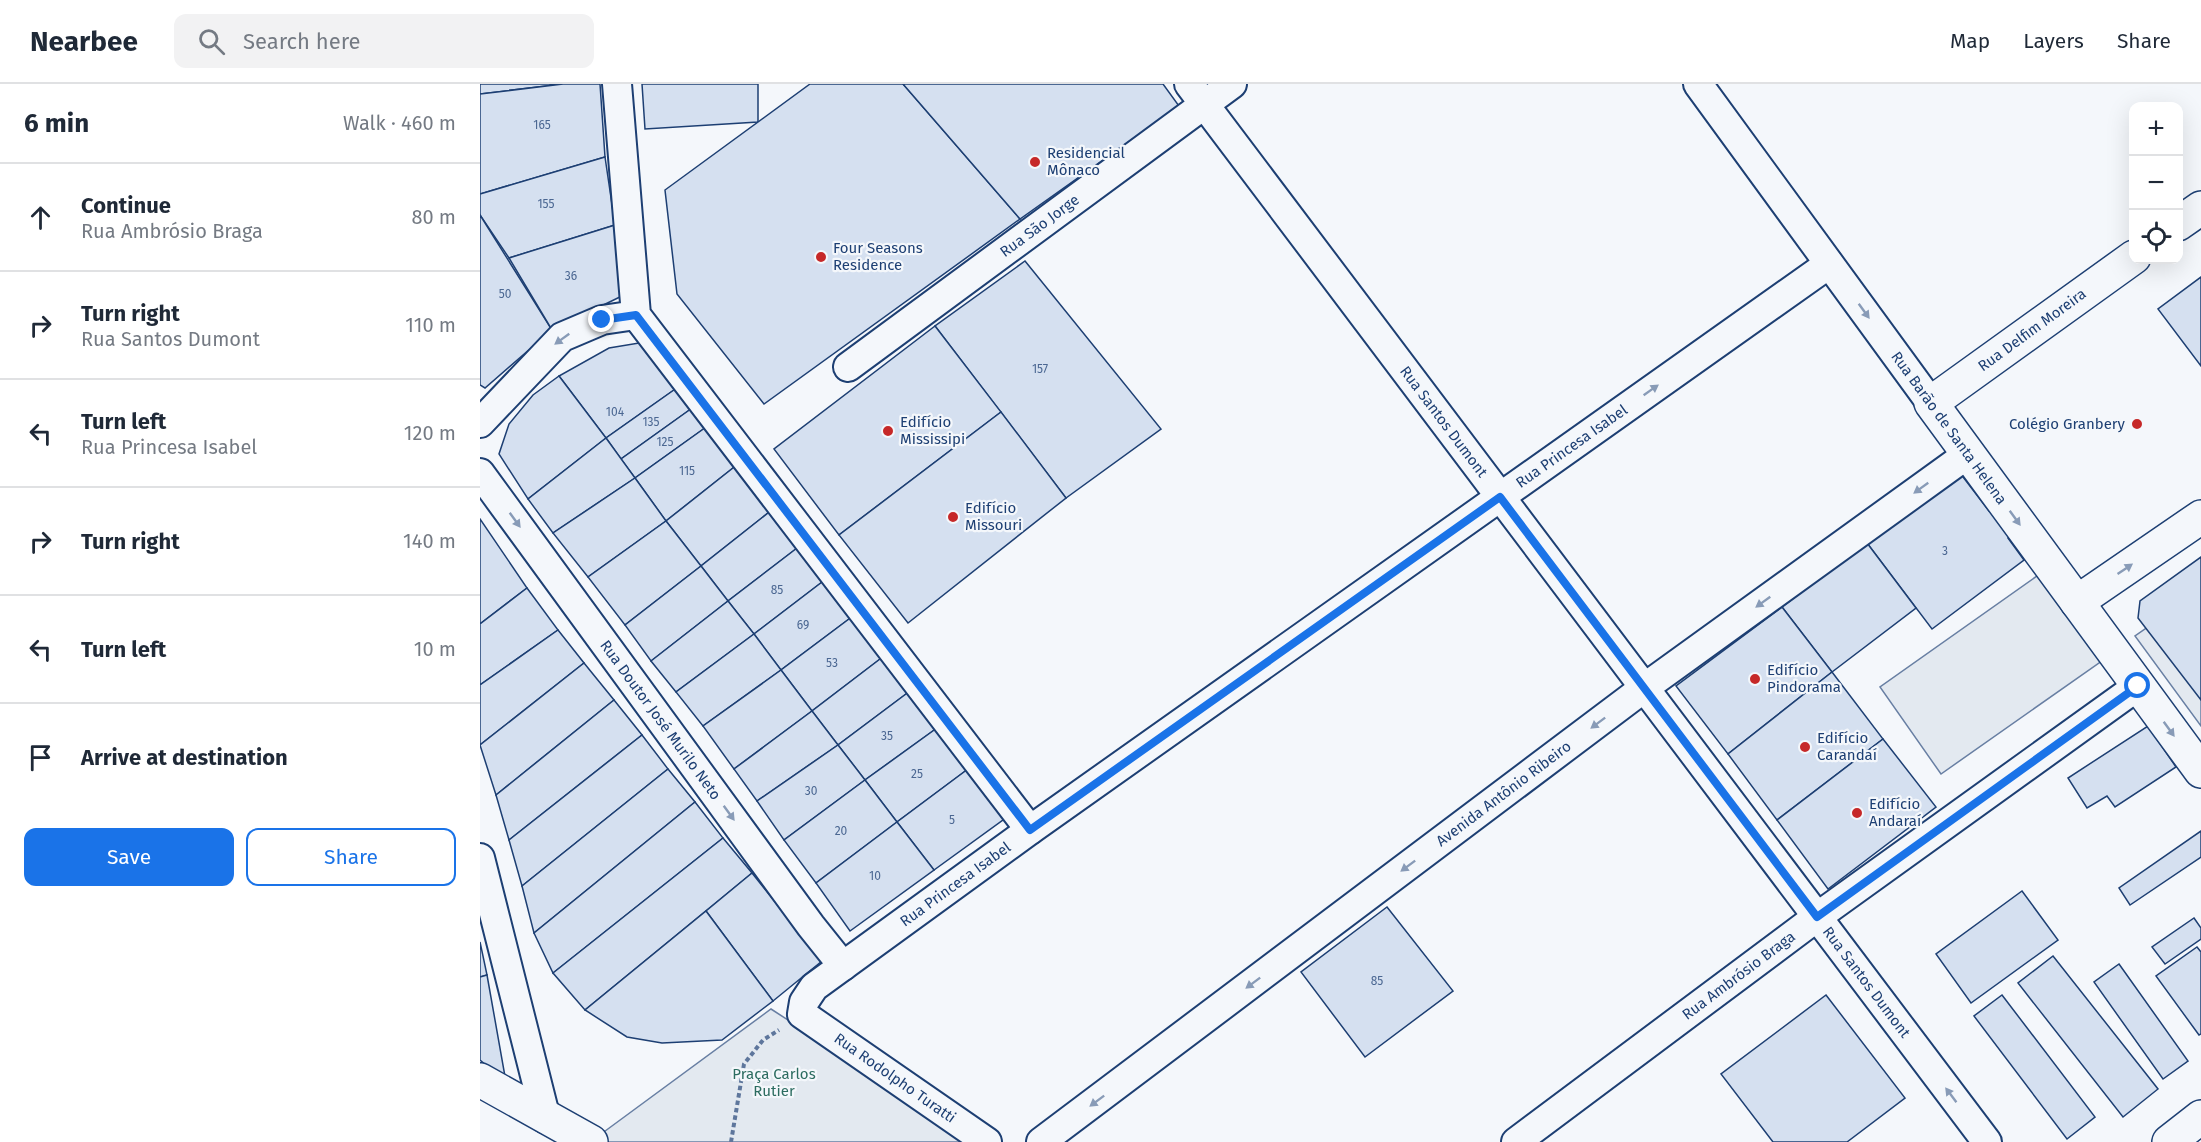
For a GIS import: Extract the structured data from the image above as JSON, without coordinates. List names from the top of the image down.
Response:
{
  "streets": {
    "street": [
      "Rua São Jorge",
      "Rua Delfim Moreira",
      "Rua Santos Dumont",
      "Rua Barão de Santa Helena",
      "Rua Princesa Isabel",
      "Rua Doutor José Murilo Neto",
      "Avenida Antônio Ribeiro",
      "Rua Ambrósio Braga",
      "Rua Rodolpho Turatti"
    ]
  },
  "crossings": [
    ["Rua São Jorge", "Rua Santos Dumont"],
    ["Rua Delfim Moreira", "Rua Barão de Santa Helena"],
    ["Rua Santos Dumont", "Rua Princesa Isabel"],
    ["Rua Santos Dumont", "Avenida Antônio Ribeiro"],
    ["Rua Santos Dumont", "Rua Ambrósio Braga"],
    ["Rua Barão de Santa Helena", "Rua Princesa Isabel"],
    ["Rua Barão de Santa Helena", "Avenida Antônio Ribeiro"],
    ["Rua Barão de Santa Helena", "Rua Ambrósio Braga"],
    ["Rua Princesa Isabel", "Rua Doutor José Murilo Neto"],
    ["Rua Princesa Isabel", "Rua Rodolpho Turatti"]
  ],
  "one_way": ["Rua Barão de Santa Helena", "Avenida Antônio Ribeiro"],
  "parks": ["Praça Carlos Rutier"],
  "places": [
    "Residencial Mônaco",
    "Four Seasons Residence",
    "Colégio Granbery",
    "Edifício Mississipi",
    "Edifício Missouri",
    "Edifício Pindorama",
    "Edifício Carandaí",
    "Edifício Andaraí"
  ],
  "house_numbers": [
    "165",
    "155",
    "36",
    "50",
    "157",
    "104",
    "135",
    "125",
    "115",
    "3",
    "85",
    "69",
    "53",
    "35",
    "25",
    "30",
    "5",
    "20",
    "10",
    "85"
  ],
  "page": {
    "header": "Nearbee",
    "search": "Search here",
    "nav": ["Map", "Layers", "Share"],
    "heading": ["6 min", "Walk · 460 m"],
    "map_buttons": ["+", "−"],
    "list": [
      ["Continue", "Rua Ambrósio Braga", "80 m"],
      ["Turn right", "Rua Santos Dumont", "110 m"],
      ["Turn left", "Rua Princesa Isabel", "120 m"],
      ["Turn right", "140 m"],
      ["Turn left", "10 m"],
      "Arrive at destination"
    ],
    "buttons": ["Save", "Share"]
  }
}
